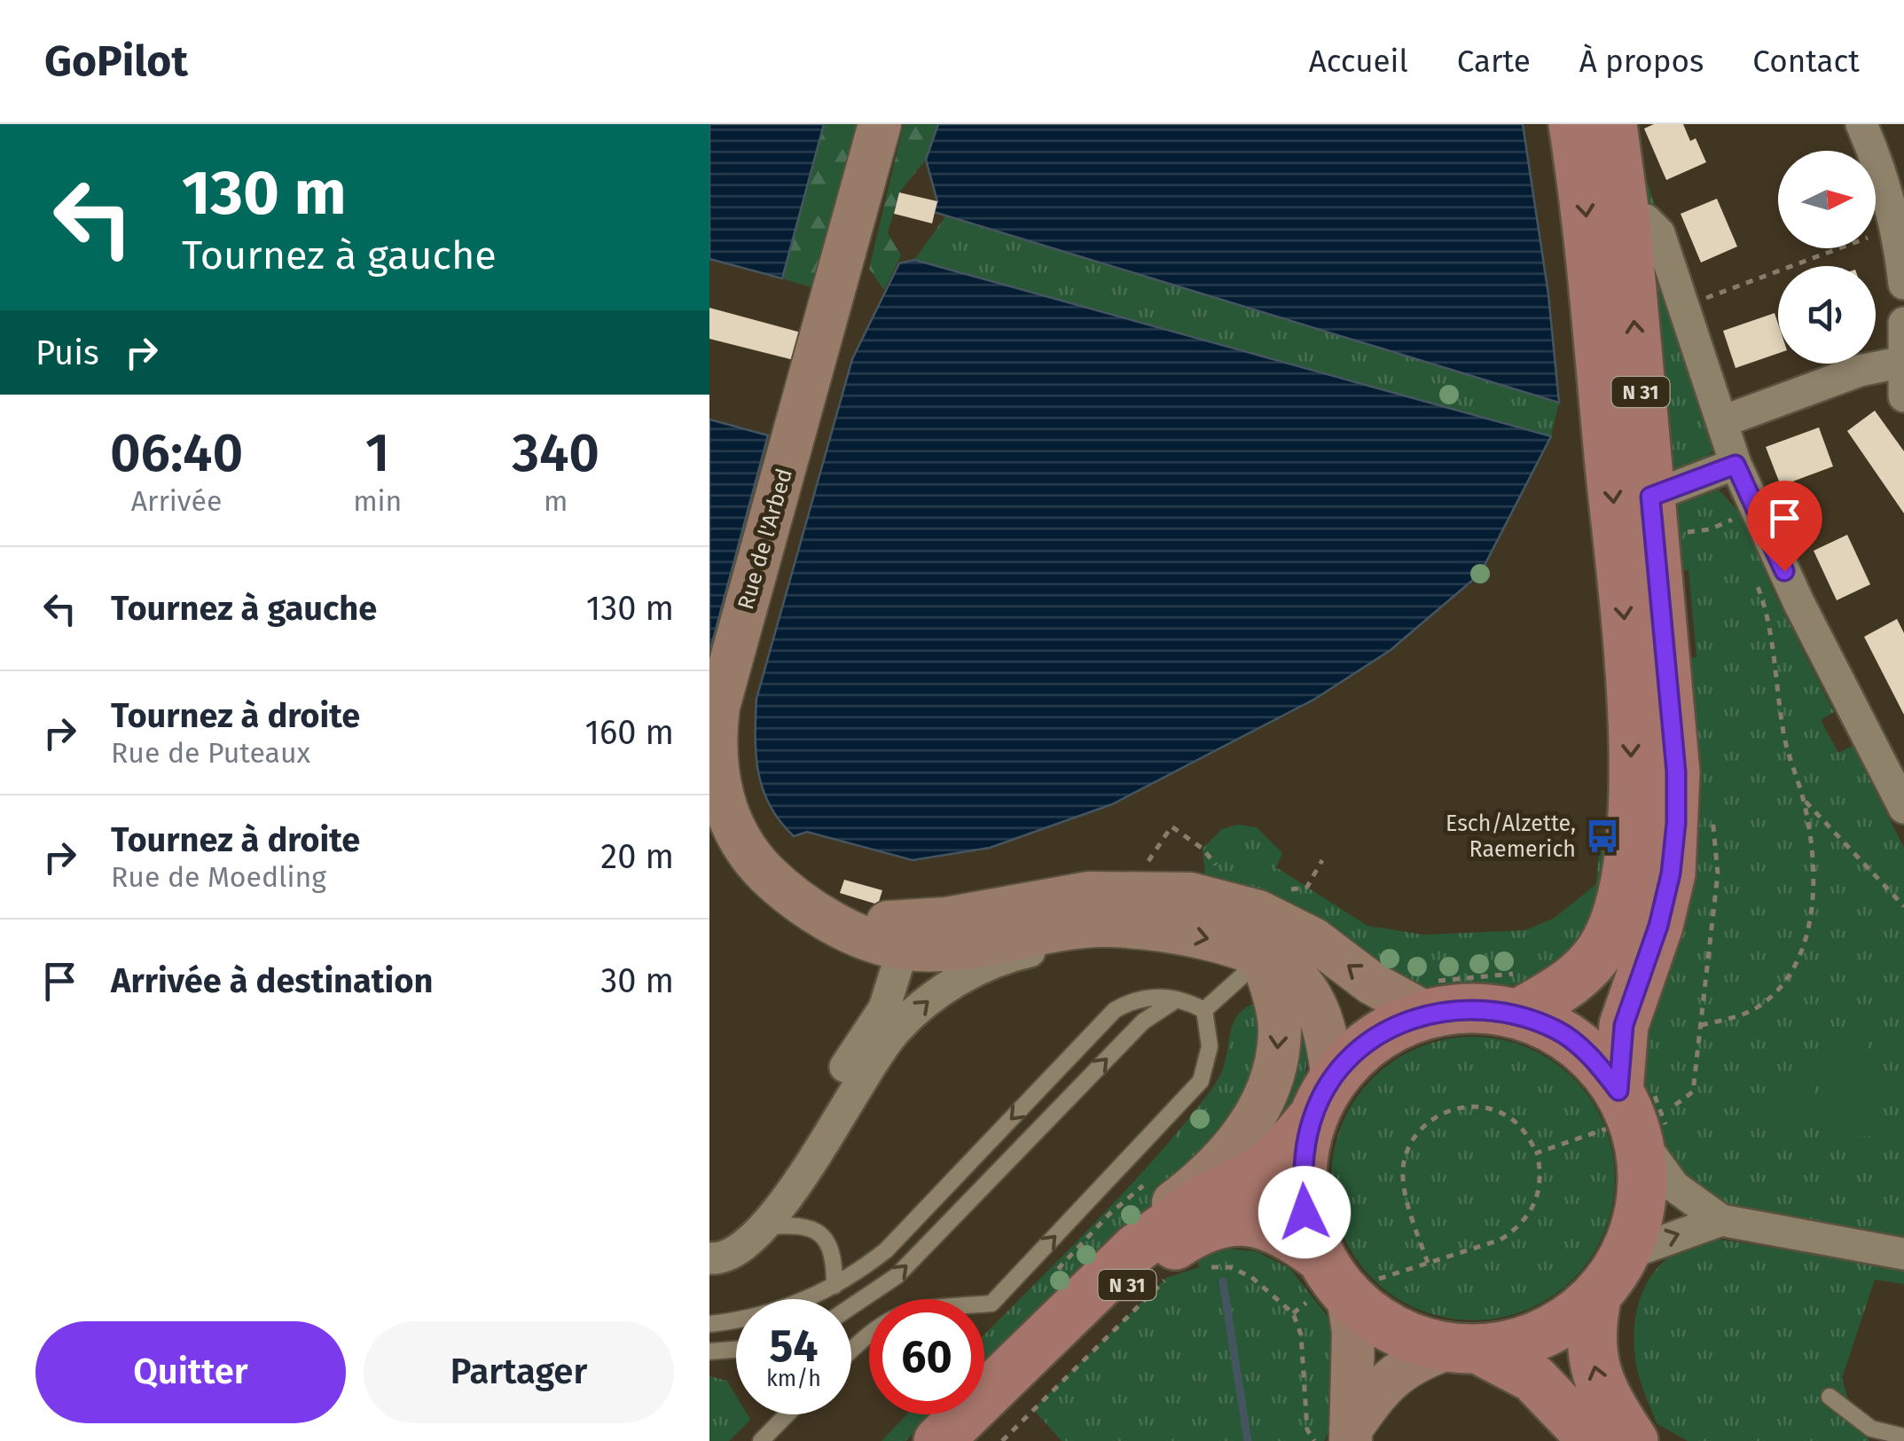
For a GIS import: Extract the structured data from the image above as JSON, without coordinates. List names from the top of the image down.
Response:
{
  "streets": {
    "main road": ["N 31", "Rue de l'Arbed"]
  },
  "crossings": [
    ["N 31", "Rue de l'Arbed"]
  ],
  "places": {
    "bus stop": ["Esch/Alzette, Raemerich"]
  },
  "north": "right",
  "page": {
    "header": "GoPilot",
    "nav": [
      "Accueil",
      "Carte",
      "À propos",
      "Contact"
    ],
    "turn": ["130 m", "Tournez à gauche"],
    "then": "Puis",
    "eta": [
      "06:40",
      "Arrivée",
      "1",
      "min",
      "340",
      "m"
    ],
    "list": [
      {
        "name": "Tournez à gauche",
        "value": "130 m"
      },
      {
        "name": "Tournez à droite",
        "note": "Rue de Puteaux",
        "value": "160 m"
      },
      {
        "name": "Tournez à droite",
        "note": "Rue de Moedling",
        "value": "20 m"
      },
      {
        "name": "Arrivée à destination",
        "value": "30 m"
      }
    ],
    "speed": "54 km/h",
    "limit": "60",
    "buttons": ["Quitter", "Partager"]
  }
}
